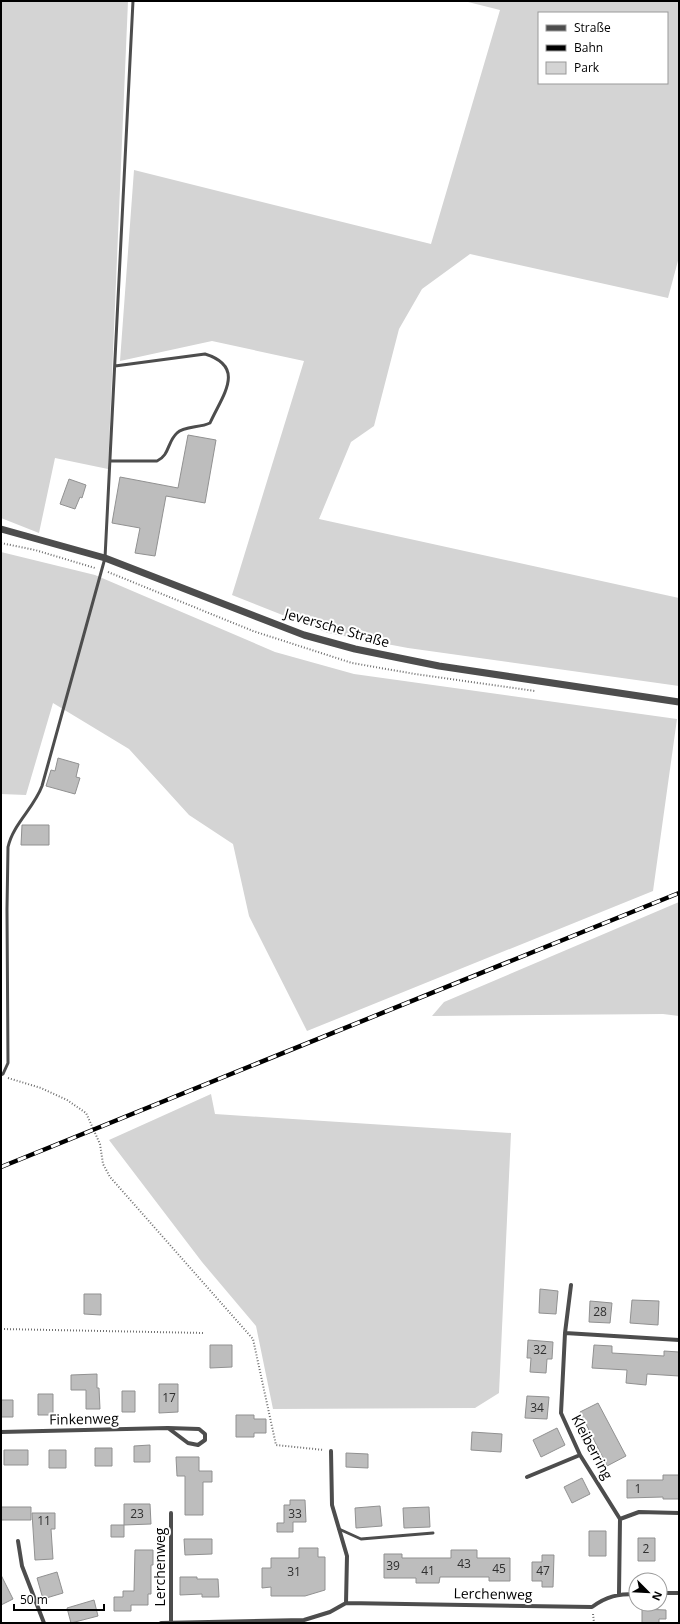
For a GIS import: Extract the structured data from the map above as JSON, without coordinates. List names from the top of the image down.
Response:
{
  "streets": {
    "street": [
      "Jeversche Straße",
      "Finkenweg",
      "Kleiberring",
      "Lerchenweg"
    ]
  },
  "house_numbers": [
    "28",
    "32",
    "17",
    "34",
    "1",
    "23",
    "33",
    "11",
    "2",
    "43",
    "39",
    "45",
    "41",
    "47",
    "31"
  ],
  "legend": ["Straße", "Bahn", "Park"],
  "scale_bar": "50 m",
  "north": "bottom right"
}
